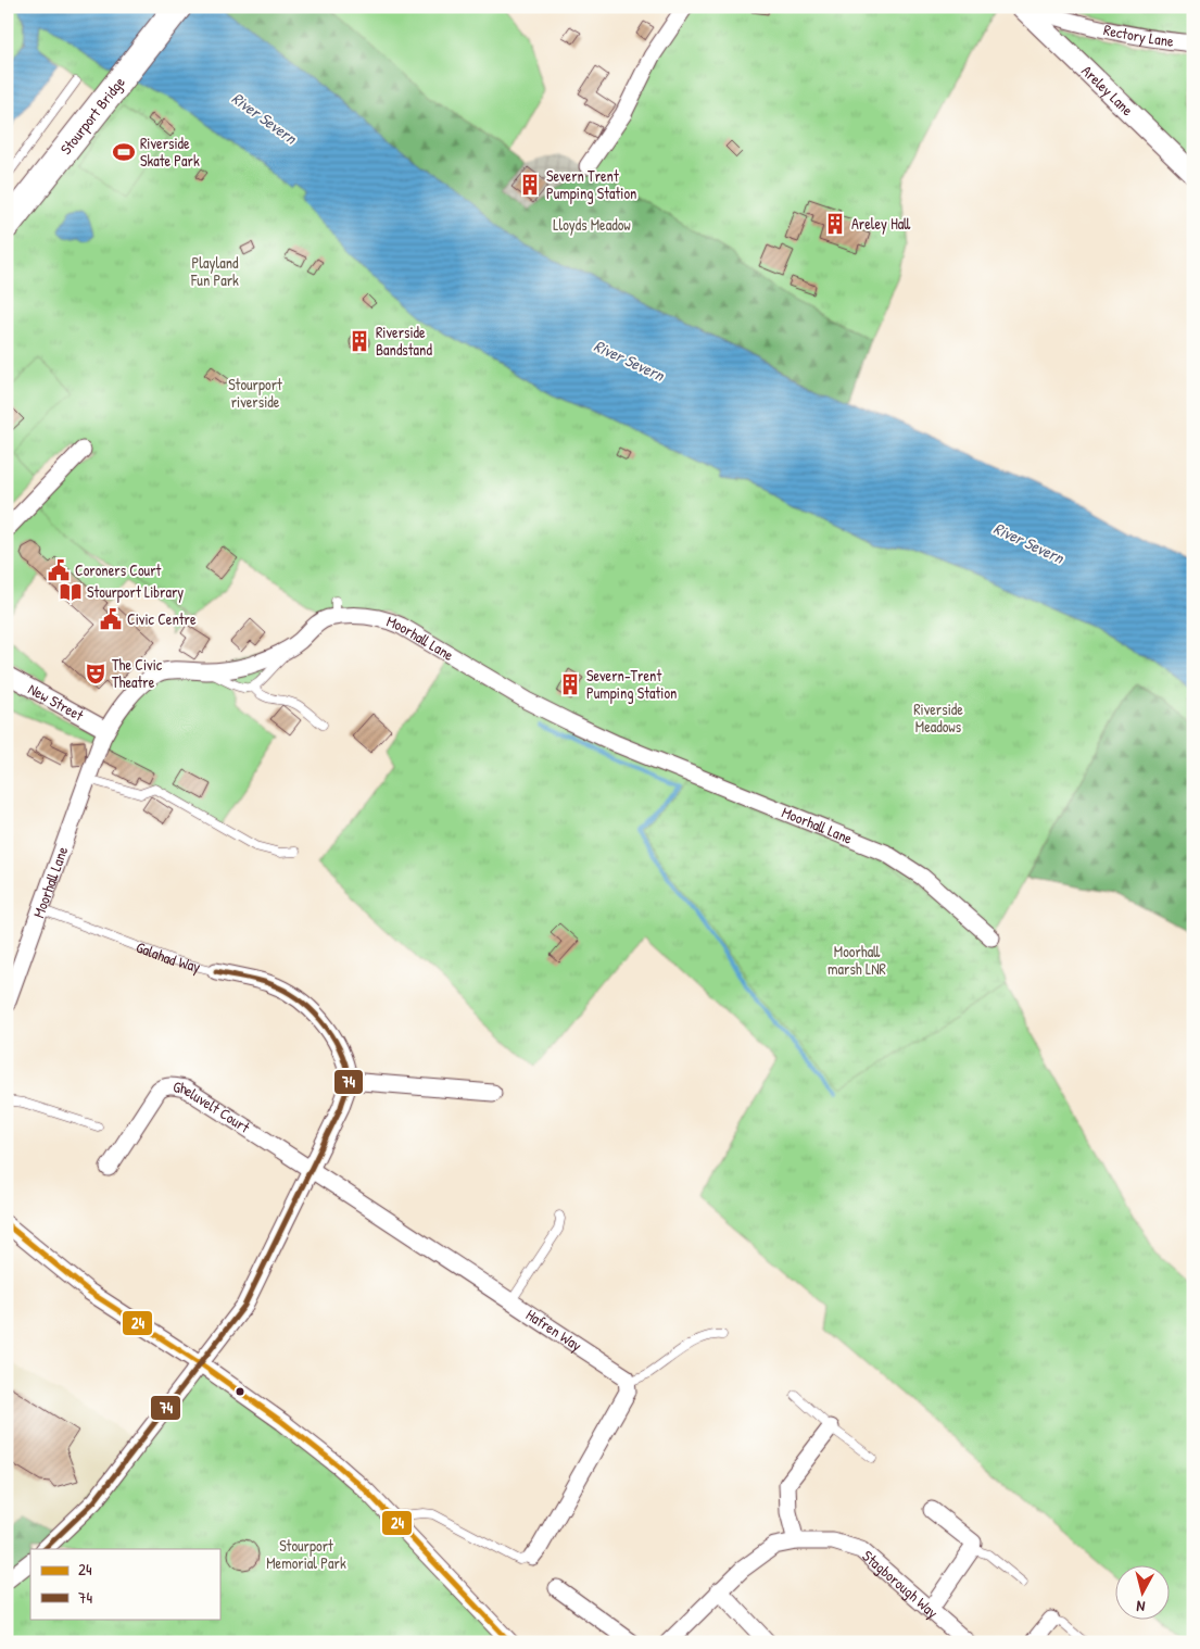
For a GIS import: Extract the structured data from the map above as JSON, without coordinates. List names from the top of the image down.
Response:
{
  "streets": {
    "main road": ["Stourport Bridge"],
    "street": [
      "Rectory Lane",
      "Areley Lane",
      "Moorhall Lane",
      "New Street",
      "Galahad Way",
      "Gheluvelt Court",
      "Hafren Way",
      "Stagborough Way"
    ]
  },
  "crossings": [
    ["Rectory Lane", "Areley Lane"],
    ["Moorhall Lane", "New Street"],
    ["Moorhall Lane", "Galahad Way"],
    ["Gheluvelt Court", "Hafren Way"]
  ],
  "water": ["River Severn"],
  "parks": [
    "Lloyds Meadow",
    "Playland Fun Park",
    "Stourport riverside",
    "Riverside Meadows",
    "Moorhall marsh LNR",
    "Stourport Memorial Park"
  ],
  "places": {
    "sports": ["Riverside Skate Park"],
    "building": [
      "Severn Trent Pumping Station",
      "Areley Hall",
      "Riverside Bandstand",
      "Severn-Trent Pumping Station"
    ],
    "public building": ["Coroners Court", "Civic Centre"],
    "library": ["Stourport Library"],
    "theatre": ["The Civic Theatre"]
  },
  "lines": ["transit line 74", "transit line 24"],
  "legend": ["24", "74"],
  "north": "bottom"
}
